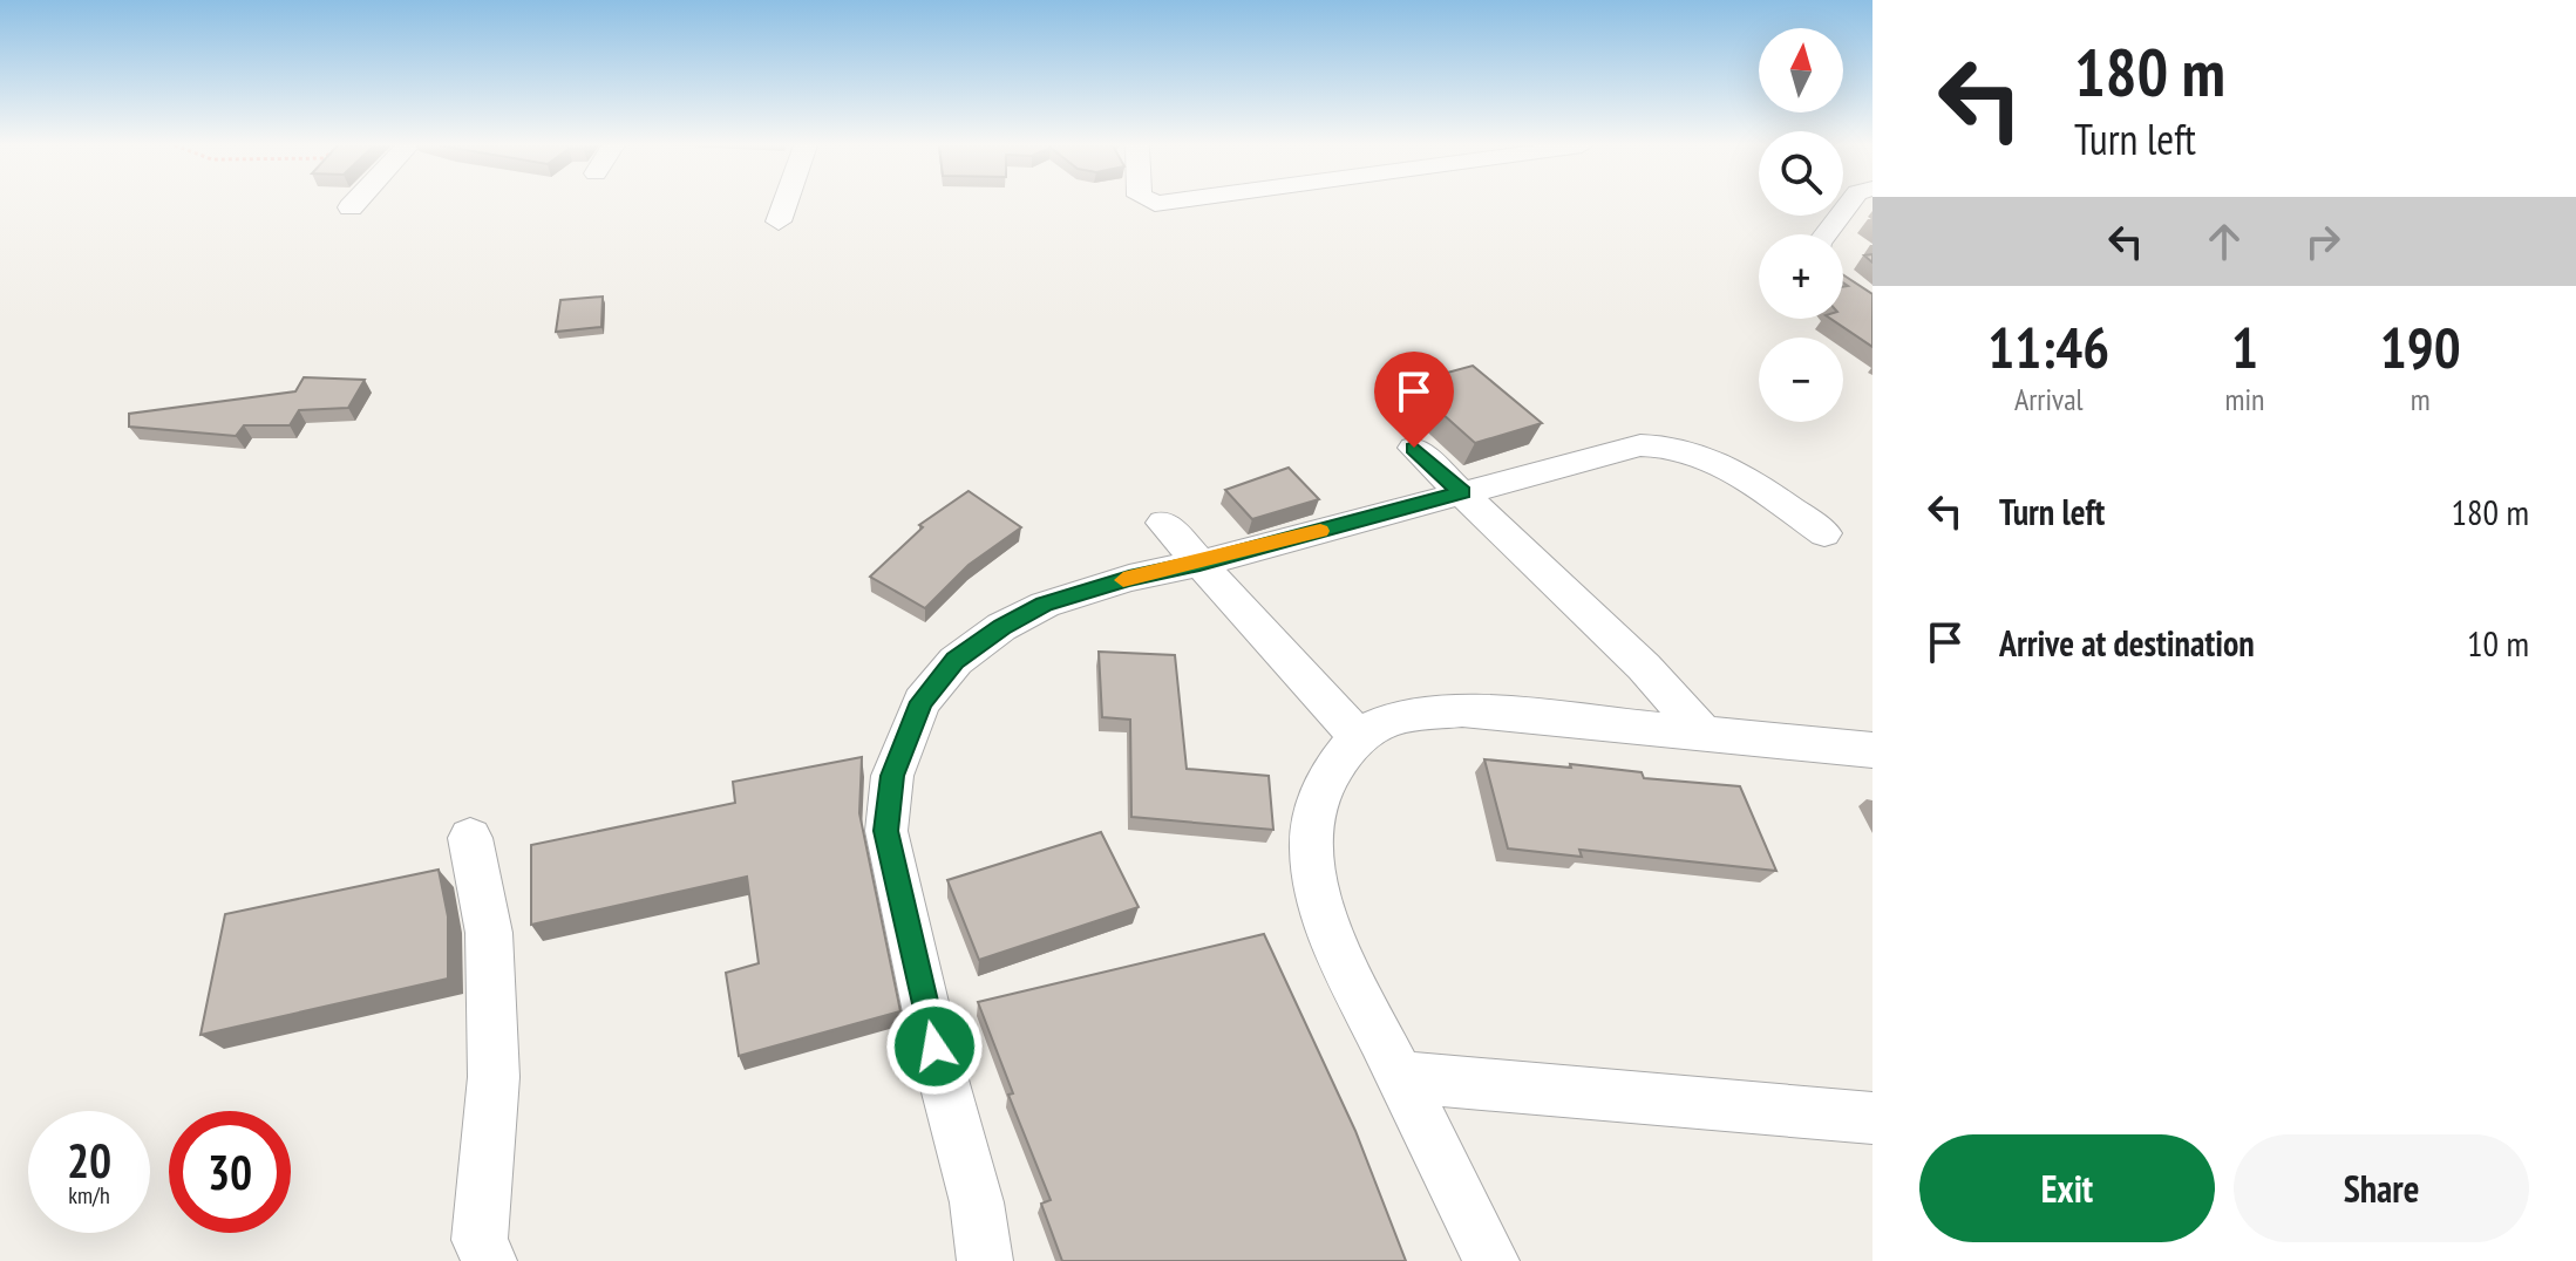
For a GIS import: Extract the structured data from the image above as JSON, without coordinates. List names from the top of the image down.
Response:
{
  "north": "top",
  "page": {
    "turn": ["180 m", "Turn left"],
    "map_buttons": ["+", "−"],
    "eta": [
      "11:46",
      "Arrival",
      "1",
      "min",
      "190",
      "m"
    ],
    "list": [
      {
        "name": "Turn left",
        "value": "180 m"
      },
      {
        "name": "Arrive at destination",
        "value": "10 m"
      }
    ],
    "speed": "20 km/h",
    "limit": "30",
    "buttons": ["Exit", "Share"]
  }
}
